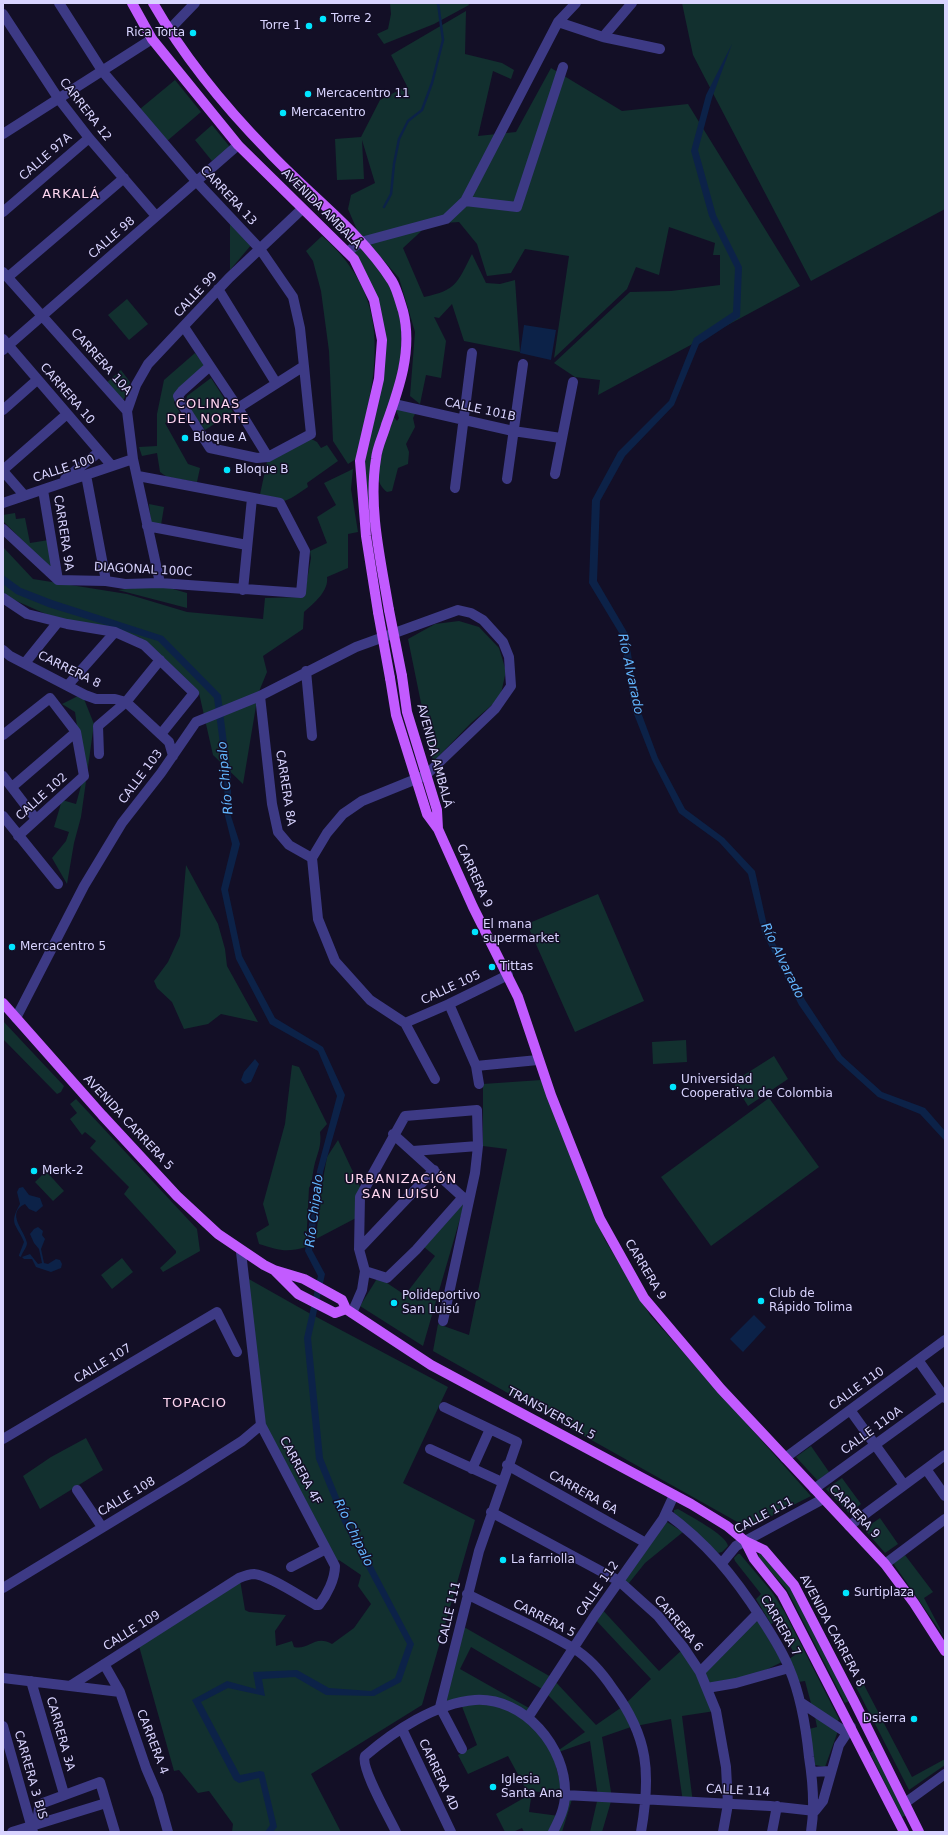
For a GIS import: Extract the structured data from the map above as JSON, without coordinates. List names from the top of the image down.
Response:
{
  "streets": {
    "main road": [
      "AVENIDA AMBALÁ",
      "CARRERA 9",
      "AVENIDA CARRERA 5",
      "TRANSVERSAL 5",
      "AVENIDA CARRERA 8"
    ],
    "street": [
      "CARRERA 12",
      "CALLE 97A",
      "CARRERA 13",
      "CALLE 98",
      "CALLE 99",
      "CARRERA 10A",
      "CARRERA 10",
      "CALLE 101B",
      "CALLE 100",
      "CARRERA 9A",
      "DIAGONAL 100C",
      "CARRERA 8",
      "CALLE 103",
      "CARRERA 8A",
      "CALLE 102",
      "CALLE 105",
      "CALLE 107",
      "CALLE 110",
      "CALLE 110A",
      "CARRERA 4F",
      "CARRERA 6A",
      "CALLE 108",
      "CALLE 111",
      "CALLE 112",
      "CARRERA 5",
      "CARRERA 6",
      "CARRERA 7",
      "CALLE 109",
      "CARRERA 3A",
      "CARRERA 4",
      "CARRERA 3 BIS",
      "CARRERA 4D",
      "CALLE 114"
    ]
  },
  "crossings": [
    ["CARRERA 12", "CALLE 97A"],
    ["CARRERA 12", "CALLE 98"],
    ["CARRERA 13", "CALLE 98"],
    ["CARRERA 13", "CALLE 99"],
    ["AVENIDA AMBALÁ", "CALLE 98"],
    ["AVENIDA AMBALÁ", "CALLE 99"],
    ["AVENIDA AMBALÁ", "CALLE 101B"],
    ["AVENIDA AMBALÁ", "CALLE 103"],
    ["AVENIDA AMBALÁ", "CARRERA 9"],
    ["CALLE 98", "CARRERA 10A"],
    ["CALLE 98", "CARRERA 10"],
    ["CALLE 99", "CARRERA 10A"],
    ["CARRERA 10A", "CALLE 100"],
    ["CARRERA 10A", "DIAGONAL 100C"],
    ["CARRERA 10", "CALLE 100"],
    ["CALLE 100", "CARRERA 9A"],
    ["CARRERA 9A", "DIAGONAL 100C"],
    ["CALLE 103", "CARRERA 8A"],
    ["CALLE 103", "AVENIDA CARRERA 5"],
    ["CARRERA 9", "CALLE 105"],
    ["CARRERA 9", "CALLE 110"],
    ["CARRERA 9", "CALLE 110A"],
    ["CARRERA 9", "CALLE 111"],
    ["AVENIDA CARRERA 5", "TRANSVERSAL 5"],
    ["AVENIDA CARRERA 5", "CARRERA 4F"],
    ["TRANSVERSAL 5", "CARRERA 4F"],
    ["TRANSVERSAL 5", "CALLE 111"],
    ["TRANSVERSAL 5", "CALLE 112"],
    ["TRANSVERSAL 5", "AVENIDA CARRERA 8"],
    ["CARRERA 4F", "CALLE 108"],
    ["CARRERA 4F", "CALLE 109"],
    ["CARRERA 6A", "CALLE 111"],
    ["CARRERA 6A", "CALLE 112"],
    ["CALLE 111", "CARRERA 5"],
    ["CALLE 111", "CARRERA 6"],
    ["CALLE 111", "CARRERA 7"],
    ["CALLE 111", "AVENIDA CARRERA 8"],
    ["CALLE 112", "CARRERA 5"],
    ["CALLE 112", "CARRERA 6"],
    ["CALLE 112", "CARRERA 7"],
    ["CARRERA 5", "CALLE 114"],
    ["CARRERA 6", "CALLE 114"],
    ["CARRERA 7", "CALLE 114"],
    ["CALLE 109", "CARRERA 4"]
  ],
  "districts": [
    "ARKALÁ",
    "COLINAS DEL NORTE",
    "URBANIZACIÓN SAN LUISÚ",
    "TOPACIO"
  ],
  "water": ["Río Alvarado", "Río Chipalo"],
  "places": [
    "Torre 2",
    "Torre 1",
    "Rica Torta",
    "Mercacentro 11",
    "Mercacentro",
    "Bloque A",
    "Bloque B",
    "El mana supermarket",
    "Mercacentro 5",
    "Tittas",
    "Universidad Cooperativa de Colombia",
    "Merk-2",
    "Club de Rápido Tolima",
    "Polideportivo San Luisú",
    "La farriolla",
    "Surtiplaza",
    "Dsierra",
    "Iglesia Santa Ana"
  ]
}
